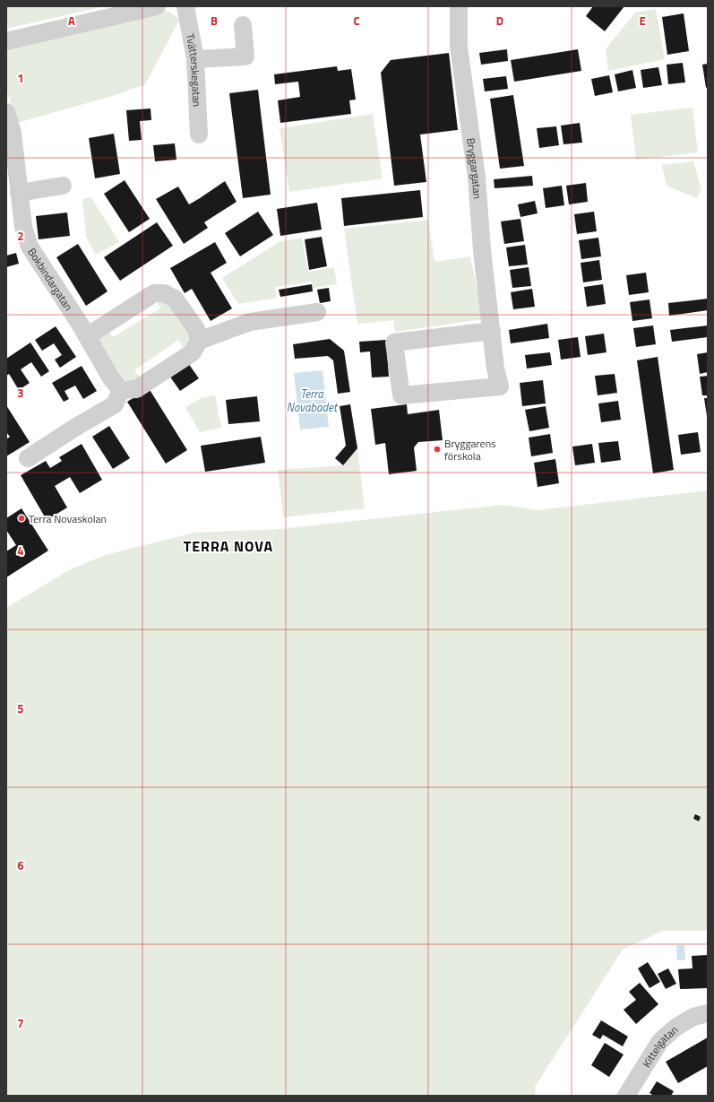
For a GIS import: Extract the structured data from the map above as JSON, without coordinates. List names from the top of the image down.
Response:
{
  "streets": {
    "street": [
      "Tvätterskegatan",
      "Bryggargatan",
      "Bokbindargatan",
      "Kittelgatan"
    ]
  },
  "districts": ["TERRA NOVA"],
  "water": ["Terra Novabadet"],
  "places": ["Bryggarens förskola", "Terra Novaskolan"],
  "grid": {
    "columns": [
      "A",
      "B",
      "C",
      "D",
      "E"
    ],
    "rows": [
      "1",
      "2",
      "3",
      "4",
      "5",
      "6",
      "7"
    ]
  }
}
